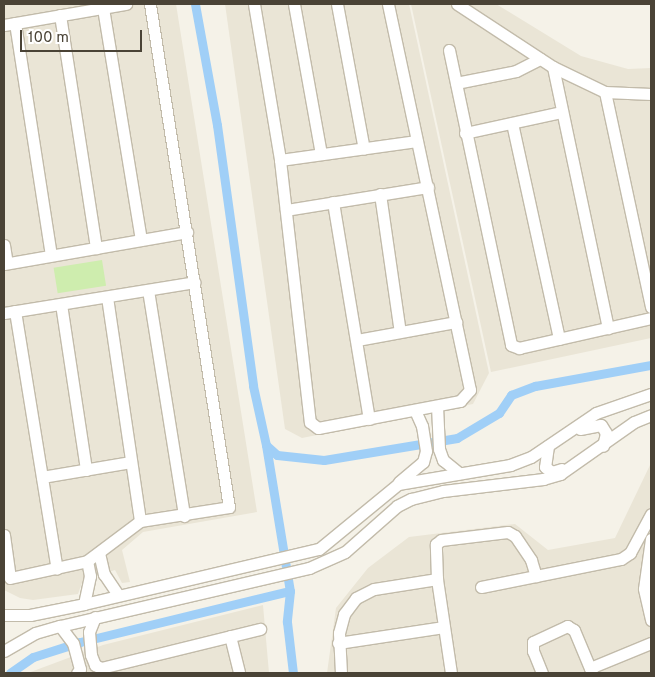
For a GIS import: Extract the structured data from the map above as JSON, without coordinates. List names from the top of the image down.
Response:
{
  "scale_bar": "100 m"
}
